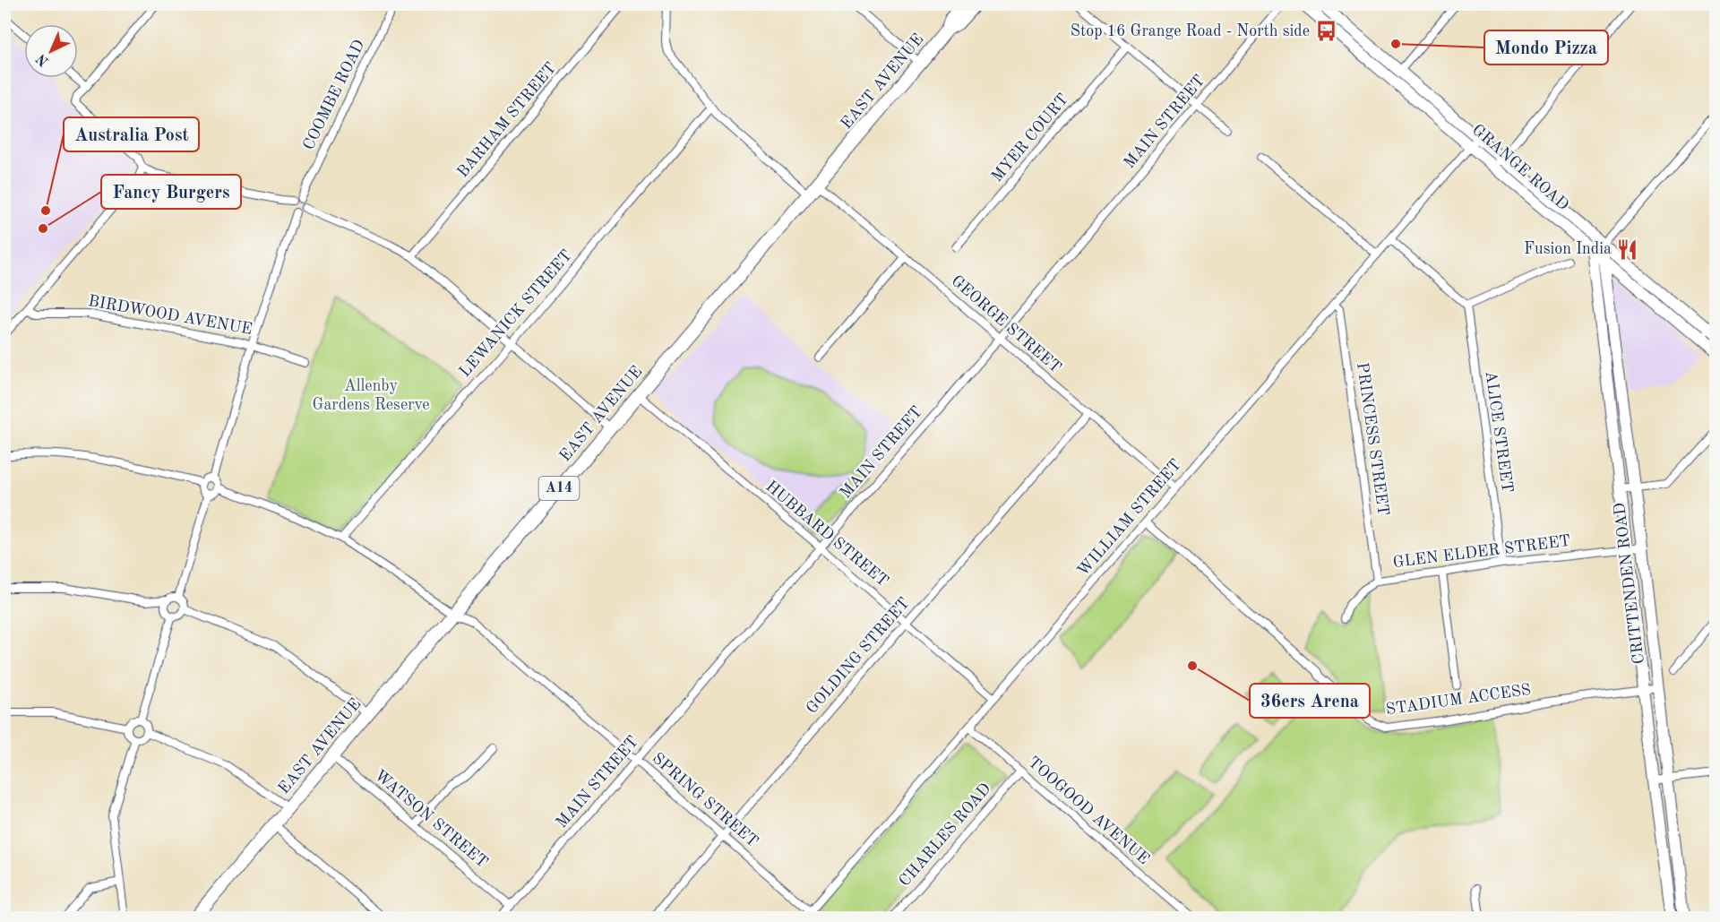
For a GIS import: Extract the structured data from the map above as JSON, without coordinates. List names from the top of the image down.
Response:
{
  "streets": {
    "main road": [
      "EAST AVENUE",
      "GRANGE ROAD",
      "A14",
      "CRITTENDEN ROAD"
    ],
    "street": [
      "COOMBE ROAD",
      "BARHAM STREET",
      "MAIN STREET",
      "MYER COURT",
      "LEWANICK STREET",
      "BIRDWOOD AVENUE",
      "GEORGE STREET",
      "ALICE STREET",
      "PRINCESS STREET",
      "WILLIAM STREET",
      "HUBBARD STREET",
      "GLEN ELDER STREET",
      "GOLDING STREET",
      "STADIUM ACCESS",
      "SPRING STREET",
      "TOOGOOD AVENUE",
      "WATSON STREET",
      "CHARLES ROAD"
    ]
  },
  "crossings": [
    ["EAST AVENUE", "GEORGE STREET"],
    ["EAST AVENUE", "HUBBARD STREET"],
    ["EAST AVENUE", "SPRING STREET"],
    ["EAST AVENUE", "WATSON STREET"],
    ["MAIN STREET", "GEORGE STREET"],
    ["MAIN STREET", "HUBBARD STREET"],
    ["MAIN STREET", "SPRING STREET"],
    ["MAIN STREET", "WATSON STREET"],
    ["GRANGE ROAD", "WILLIAM STREET"],
    ["GRANGE ROAD", "CRITTENDEN ROAD"],
    ["LEWANICK STREET", "SPRING STREET"],
    ["GEORGE STREET", "WILLIAM STREET"],
    ["GEORGE STREET", "GOLDING STREET"],
    ["ALICE STREET", "GLEN ELDER STREET"],
    ["PRINCESS STREET", "WILLIAM STREET"],
    ["PRINCESS STREET", "GLEN ELDER STREET"],
    ["WILLIAM STREET", "HUBBARD STREET"],
    ["WILLIAM STREET", "STADIUM ACCESS"],
    ["WILLIAM STREET", "SPRING STREET"],
    ["WILLIAM STREET", "TOOGOOD AVENUE"],
    ["HUBBARD STREET", "GOLDING STREET"],
    ["GLEN ELDER STREET", "CRITTENDEN ROAD"],
    ["CRITTENDEN ROAD", "STADIUM ACCESS"],
    ["GOLDING STREET", "SPRING STREET"],
    ["TOOGOOD AVENUE", "CHARLES ROAD"]
  ],
  "parks": ["Allenby Gardens Reserve"],
  "places": {
    "bus stop": ["Stop 16 Grange Road - North side"],
    "other": [
      "Mondo Pizza",
      "Australia Post",
      "Fancy Burgers",
      "36ers Arena"
    ],
    "restaurant": ["Fusion India"]
  },
  "north": "bottom left"
}
